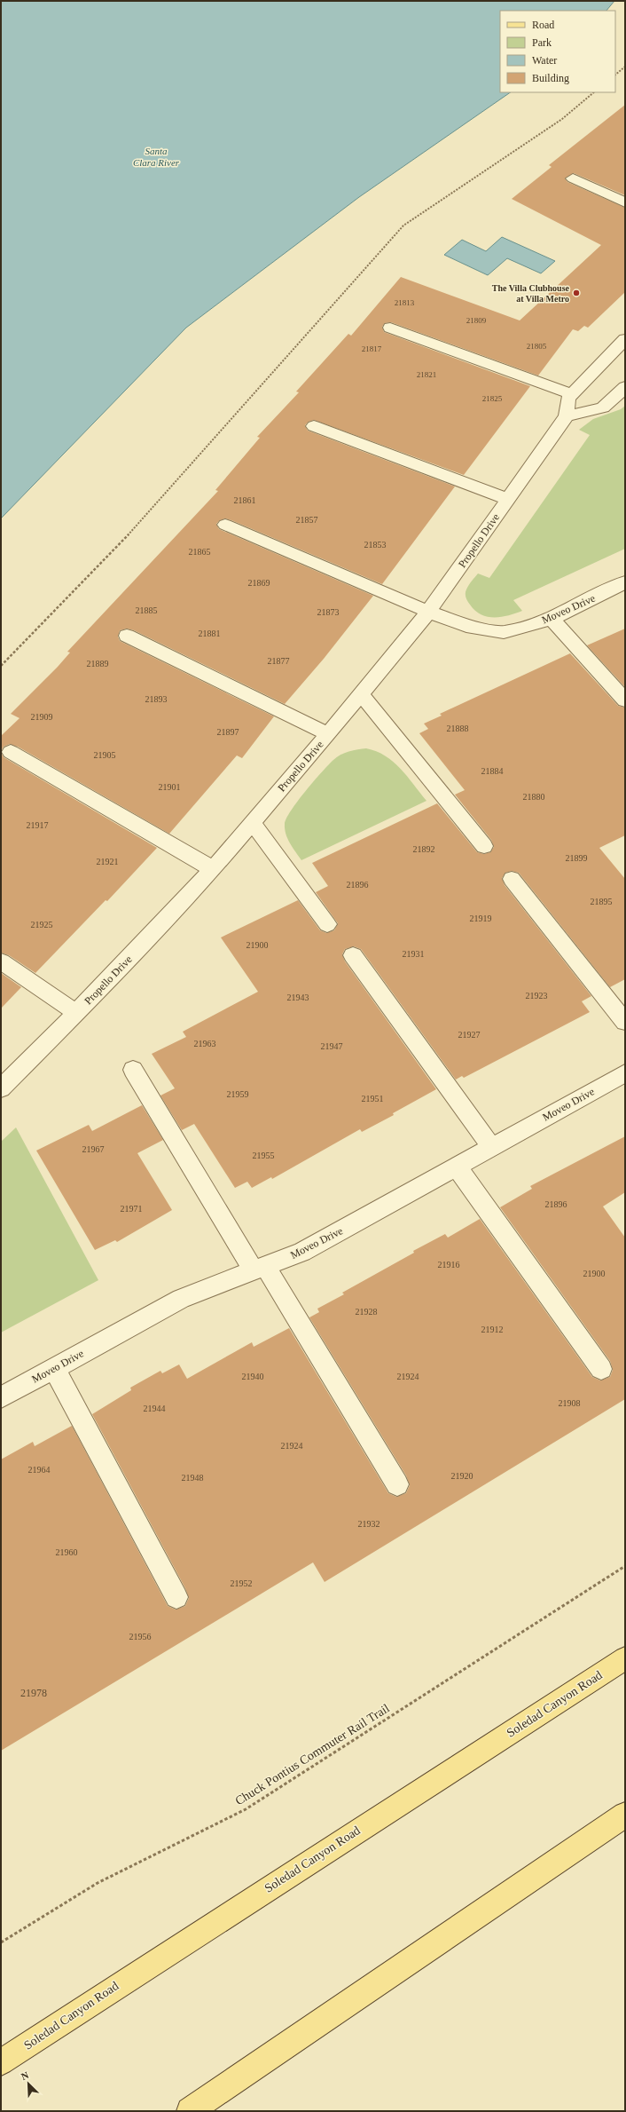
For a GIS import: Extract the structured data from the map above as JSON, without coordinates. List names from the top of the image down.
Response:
{
  "streets": {
    "main road": ["Soledad Canyon Road"],
    "street": ["Propello Drive", "Moveo Drive"],
    "path": ["Chuck Pontius Commuter Rail Trail"]
  },
  "crossings": [
    ["Propello Drive", "Moveo Drive"]
  ],
  "water": ["Santa Clara River"],
  "places": ["The Villa Clubhouse at Villa Metro"],
  "house_numbers": [
    "21813",
    "21809",
    "21805",
    "21817",
    "21821",
    "21825",
    "21861",
    "21857",
    "21853",
    "21865",
    "21869",
    "21885",
    "21873",
    "21881",
    "21877",
    "21889",
    "21893",
    "21909",
    "21888",
    "21897",
    "21905",
    "21884",
    "21901",
    "21880",
    "21917",
    "21892",
    "21899",
    "21921",
    "21896",
    "21895",
    "21919",
    "21925",
    "21900",
    "21931",
    "21923",
    "21943",
    "21927",
    "21963",
    "21947",
    "21959",
    "21951",
    "21967",
    "21955",
    "21896",
    "21971",
    "21916",
    "21900",
    "21928",
    "21912",
    "21940",
    "21924",
    "21908",
    "21944",
    "21924",
    "21964",
    "21920",
    "21948",
    "21932",
    "21960",
    "21952",
    "21956",
    "21978"
  ],
  "legend": [
    "Road",
    "Park",
    "Water",
    "Building"
  ],
  "north": "top left"
}
